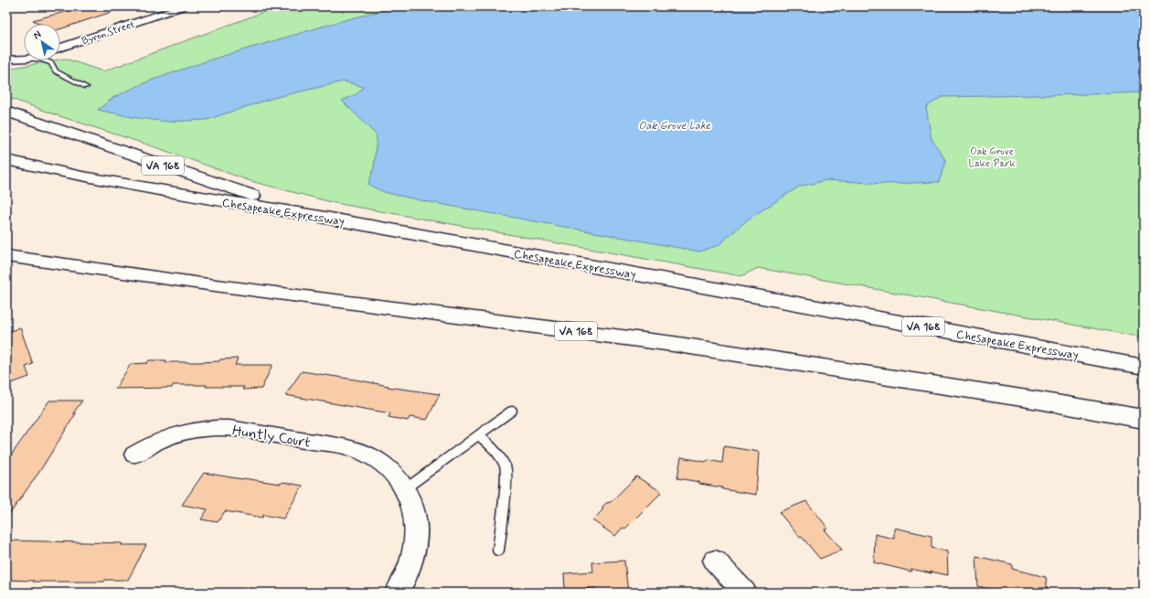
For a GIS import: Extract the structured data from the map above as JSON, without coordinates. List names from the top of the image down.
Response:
{
  "streets": {
    "highway": ["VA 168", "Chesapeake Expressway"],
    "street": ["Byron Street", "Huntly Court"]
  },
  "crossings": [
    ["VA 168", "Chesapeake Expressway"]
  ],
  "water": ["Oak Grove Lake"],
  "parks": ["Oak Grove Lake Park"],
  "north": "top left"
}
